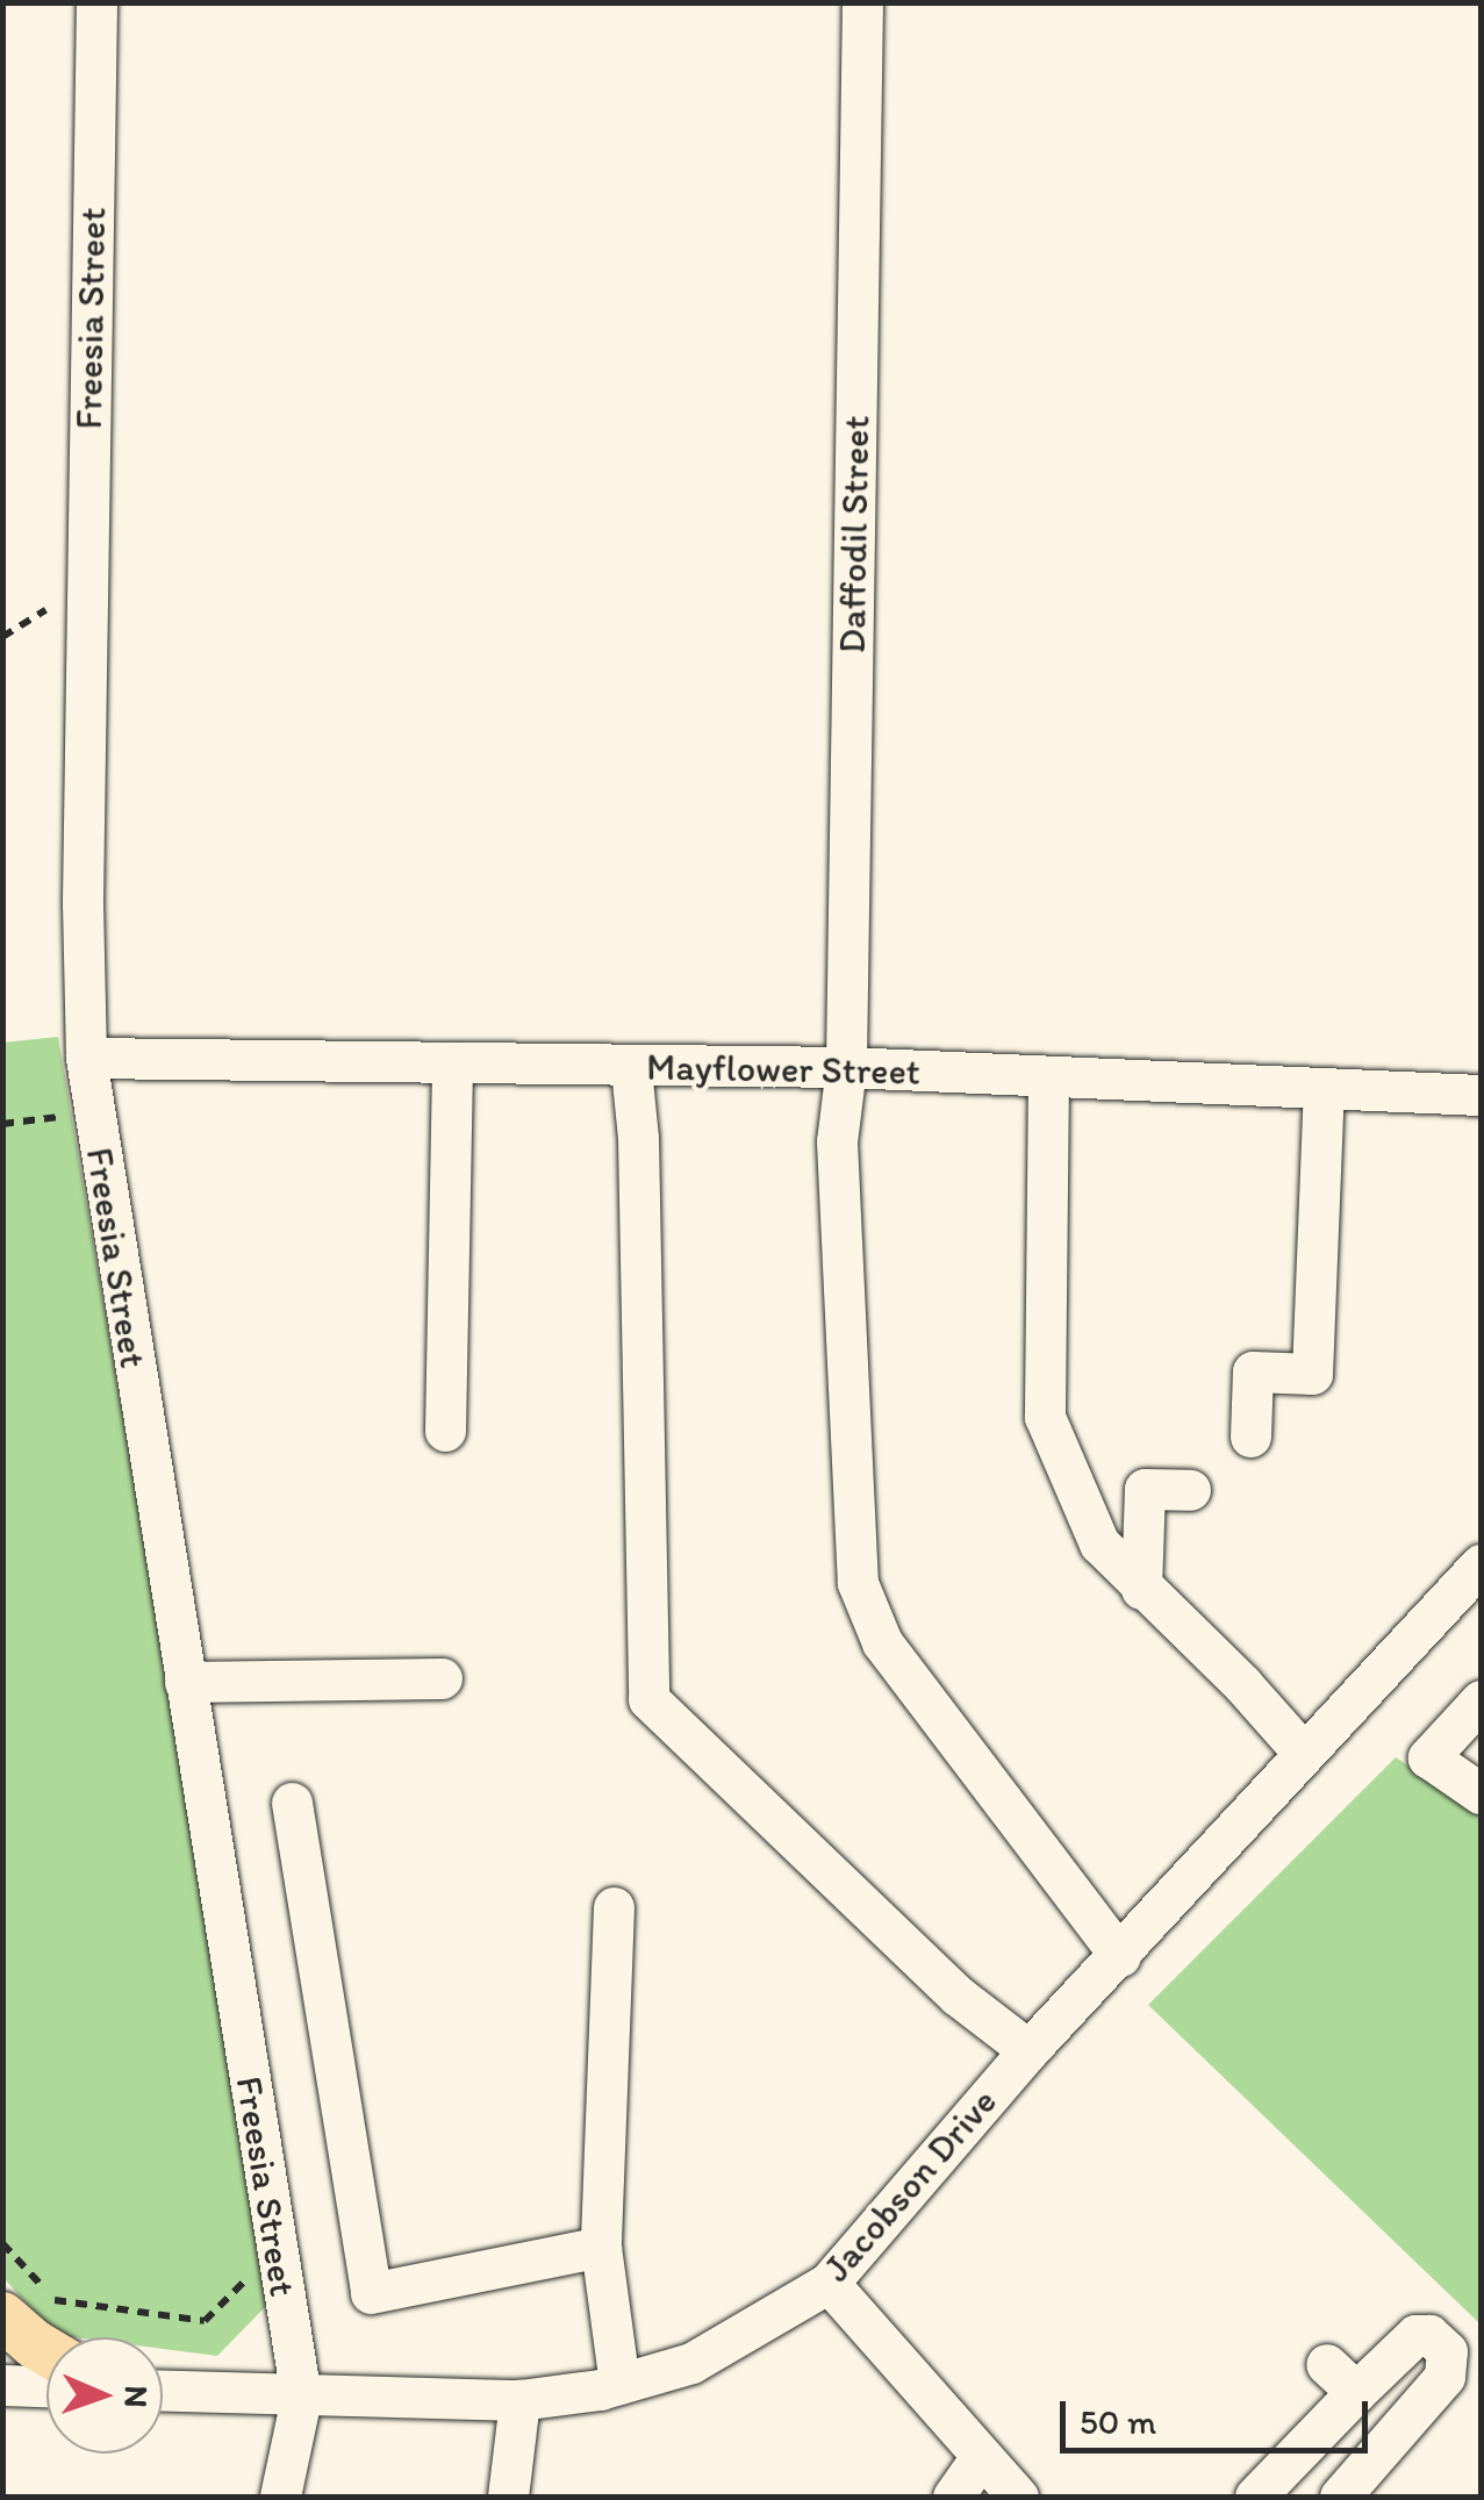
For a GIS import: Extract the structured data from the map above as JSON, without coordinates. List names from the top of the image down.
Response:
{
  "streets": {
    "street": [
      "Freesia Street",
      "Daffodil Street",
      "Mayflower Street",
      "Jacobson Drive"
    ]
  },
  "crossings": [
    ["Freesia Street", "Mayflower Street"],
    ["Freesia Street", "Jacobson Drive"],
    ["Daffodil Street", "Mayflower Street"],
    ["Daffodil Street", "Jacobson Drive"]
  ],
  "scale_bar": "50 m",
  "north": "right"
}
